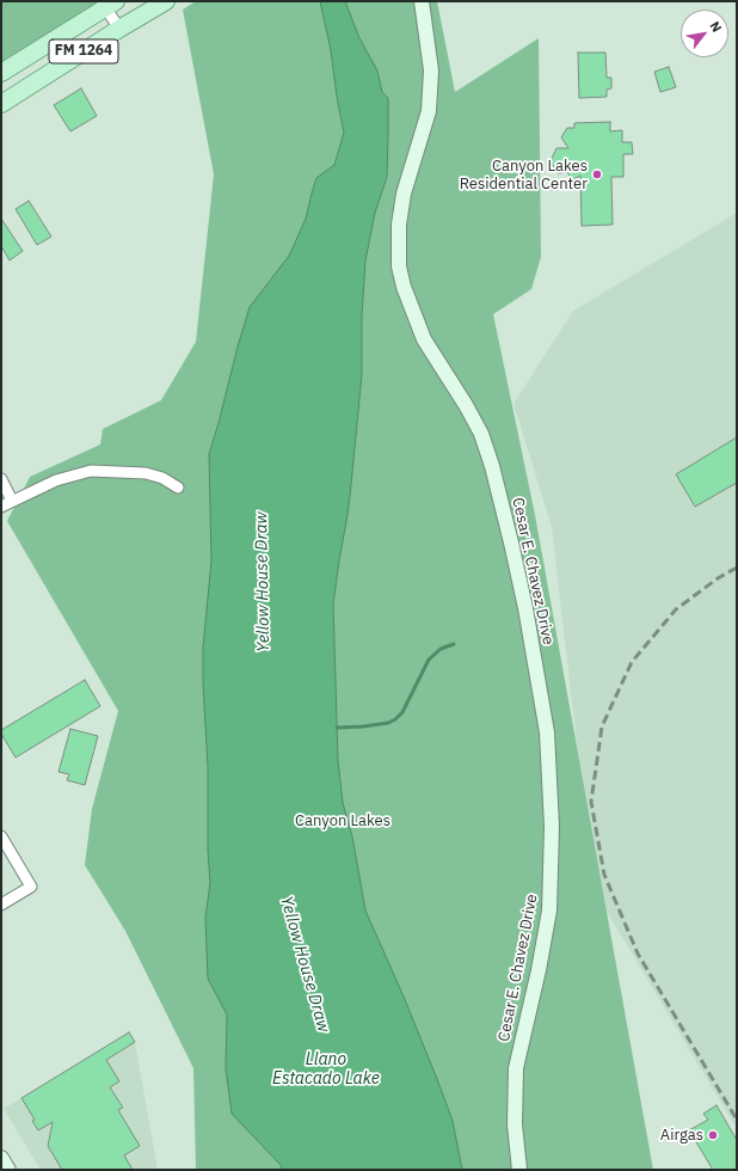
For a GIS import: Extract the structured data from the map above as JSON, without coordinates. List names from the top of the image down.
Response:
{
  "streets": {
    "main road": ["FM 1264"],
    "street": ["Cesar E. Chavez Drive"]
  },
  "water": ["Yellow House Draw", "Llano Estacado Lake"],
  "parks": ["Canyon Lakes"],
  "places": ["Canyon Lakes Residential Center", "Airgas"],
  "north": "top right"
}
